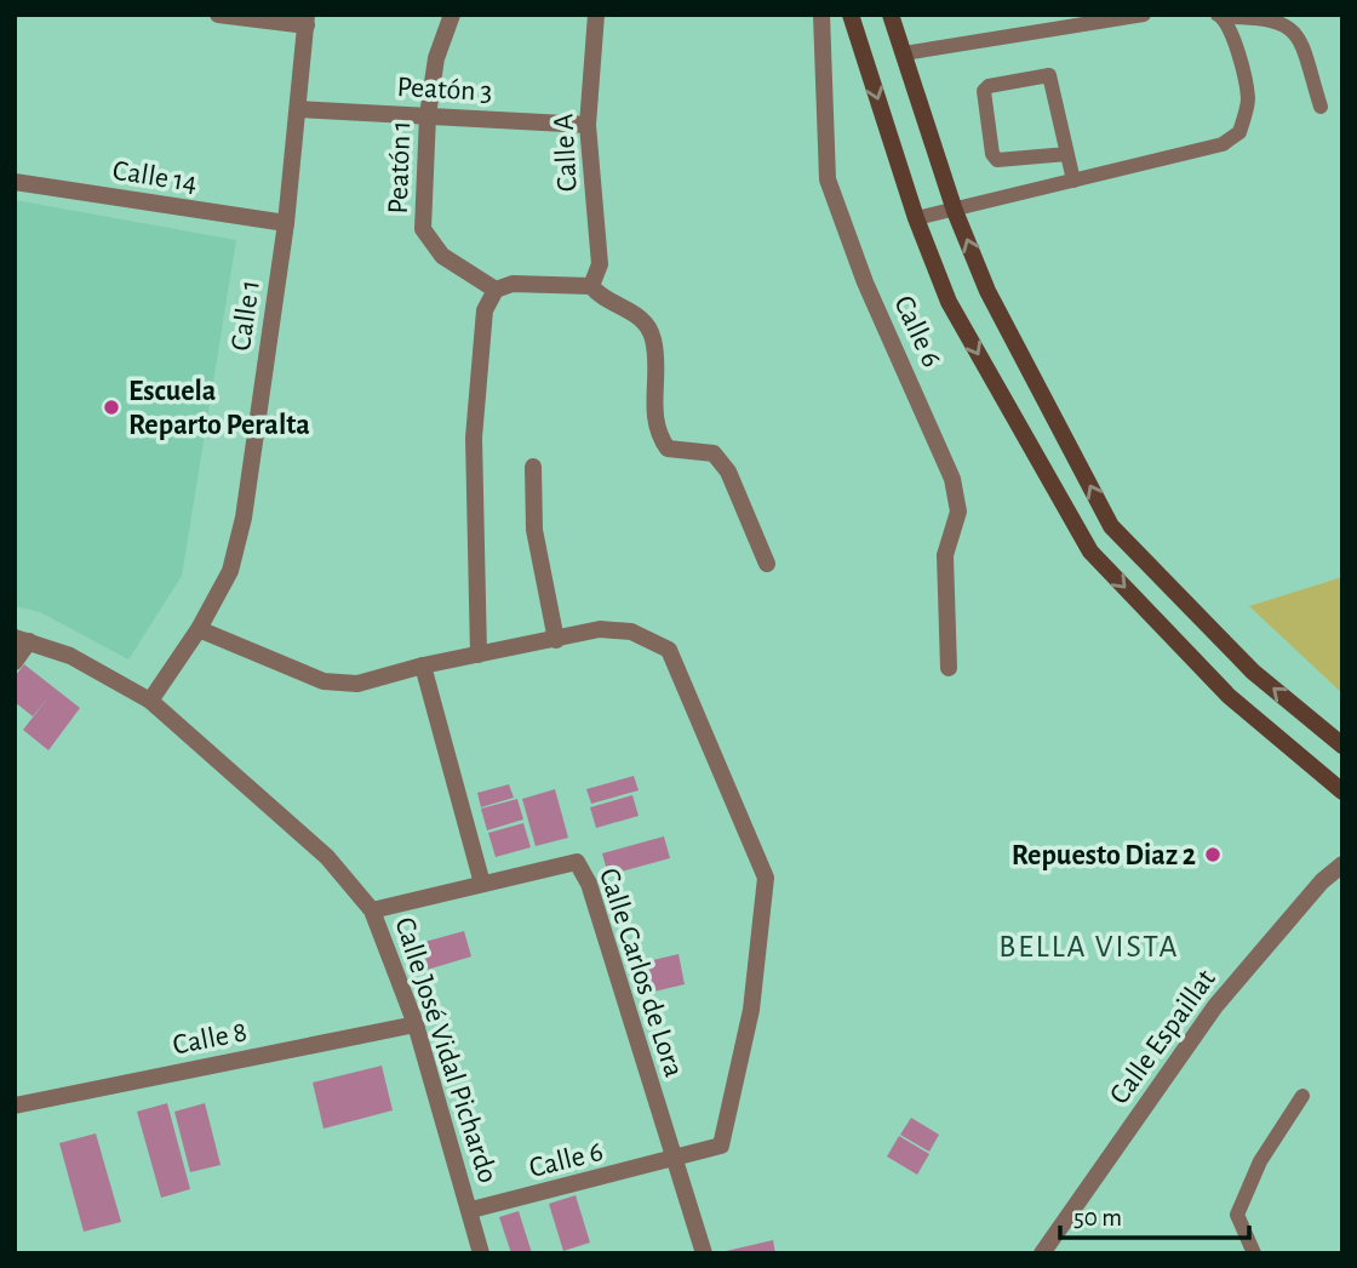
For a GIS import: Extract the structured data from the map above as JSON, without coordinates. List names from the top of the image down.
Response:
{
  "streets": {
    "street": [
      "Peatón 3",
      "Calle A",
      "Peatón 1",
      "Calle 14",
      "Calle 1",
      "Calle 6",
      "Calle Carlos de Lora",
      "Calle Espaillat",
      "Calle 8",
      "Calle José Vidal Pichardo"
    ]
  },
  "crossings": [
    ["Peatón 3", "Calle A"],
    ["Peatón 3", "Peatón 1"],
    ["Peatón 3", "Calle 1"],
    ["Calle 14", "Calle 1"],
    ["Calle 1", "Calle José Vidal Pichardo"],
    ["Calle 6", "Calle Carlos de Lora"],
    ["Calle 6", "Calle José Vidal Pichardo"],
    ["Calle Carlos de Lora", "Calle José Vidal Pichardo"],
    ["Calle 8", "Calle José Vidal Pichardo"]
  ],
  "districts": ["BELLA VISTA"],
  "places": ["Escuela Reparto Peralta", "Repuesto Diaz 2"],
  "scale_bar": "50 m"
}
